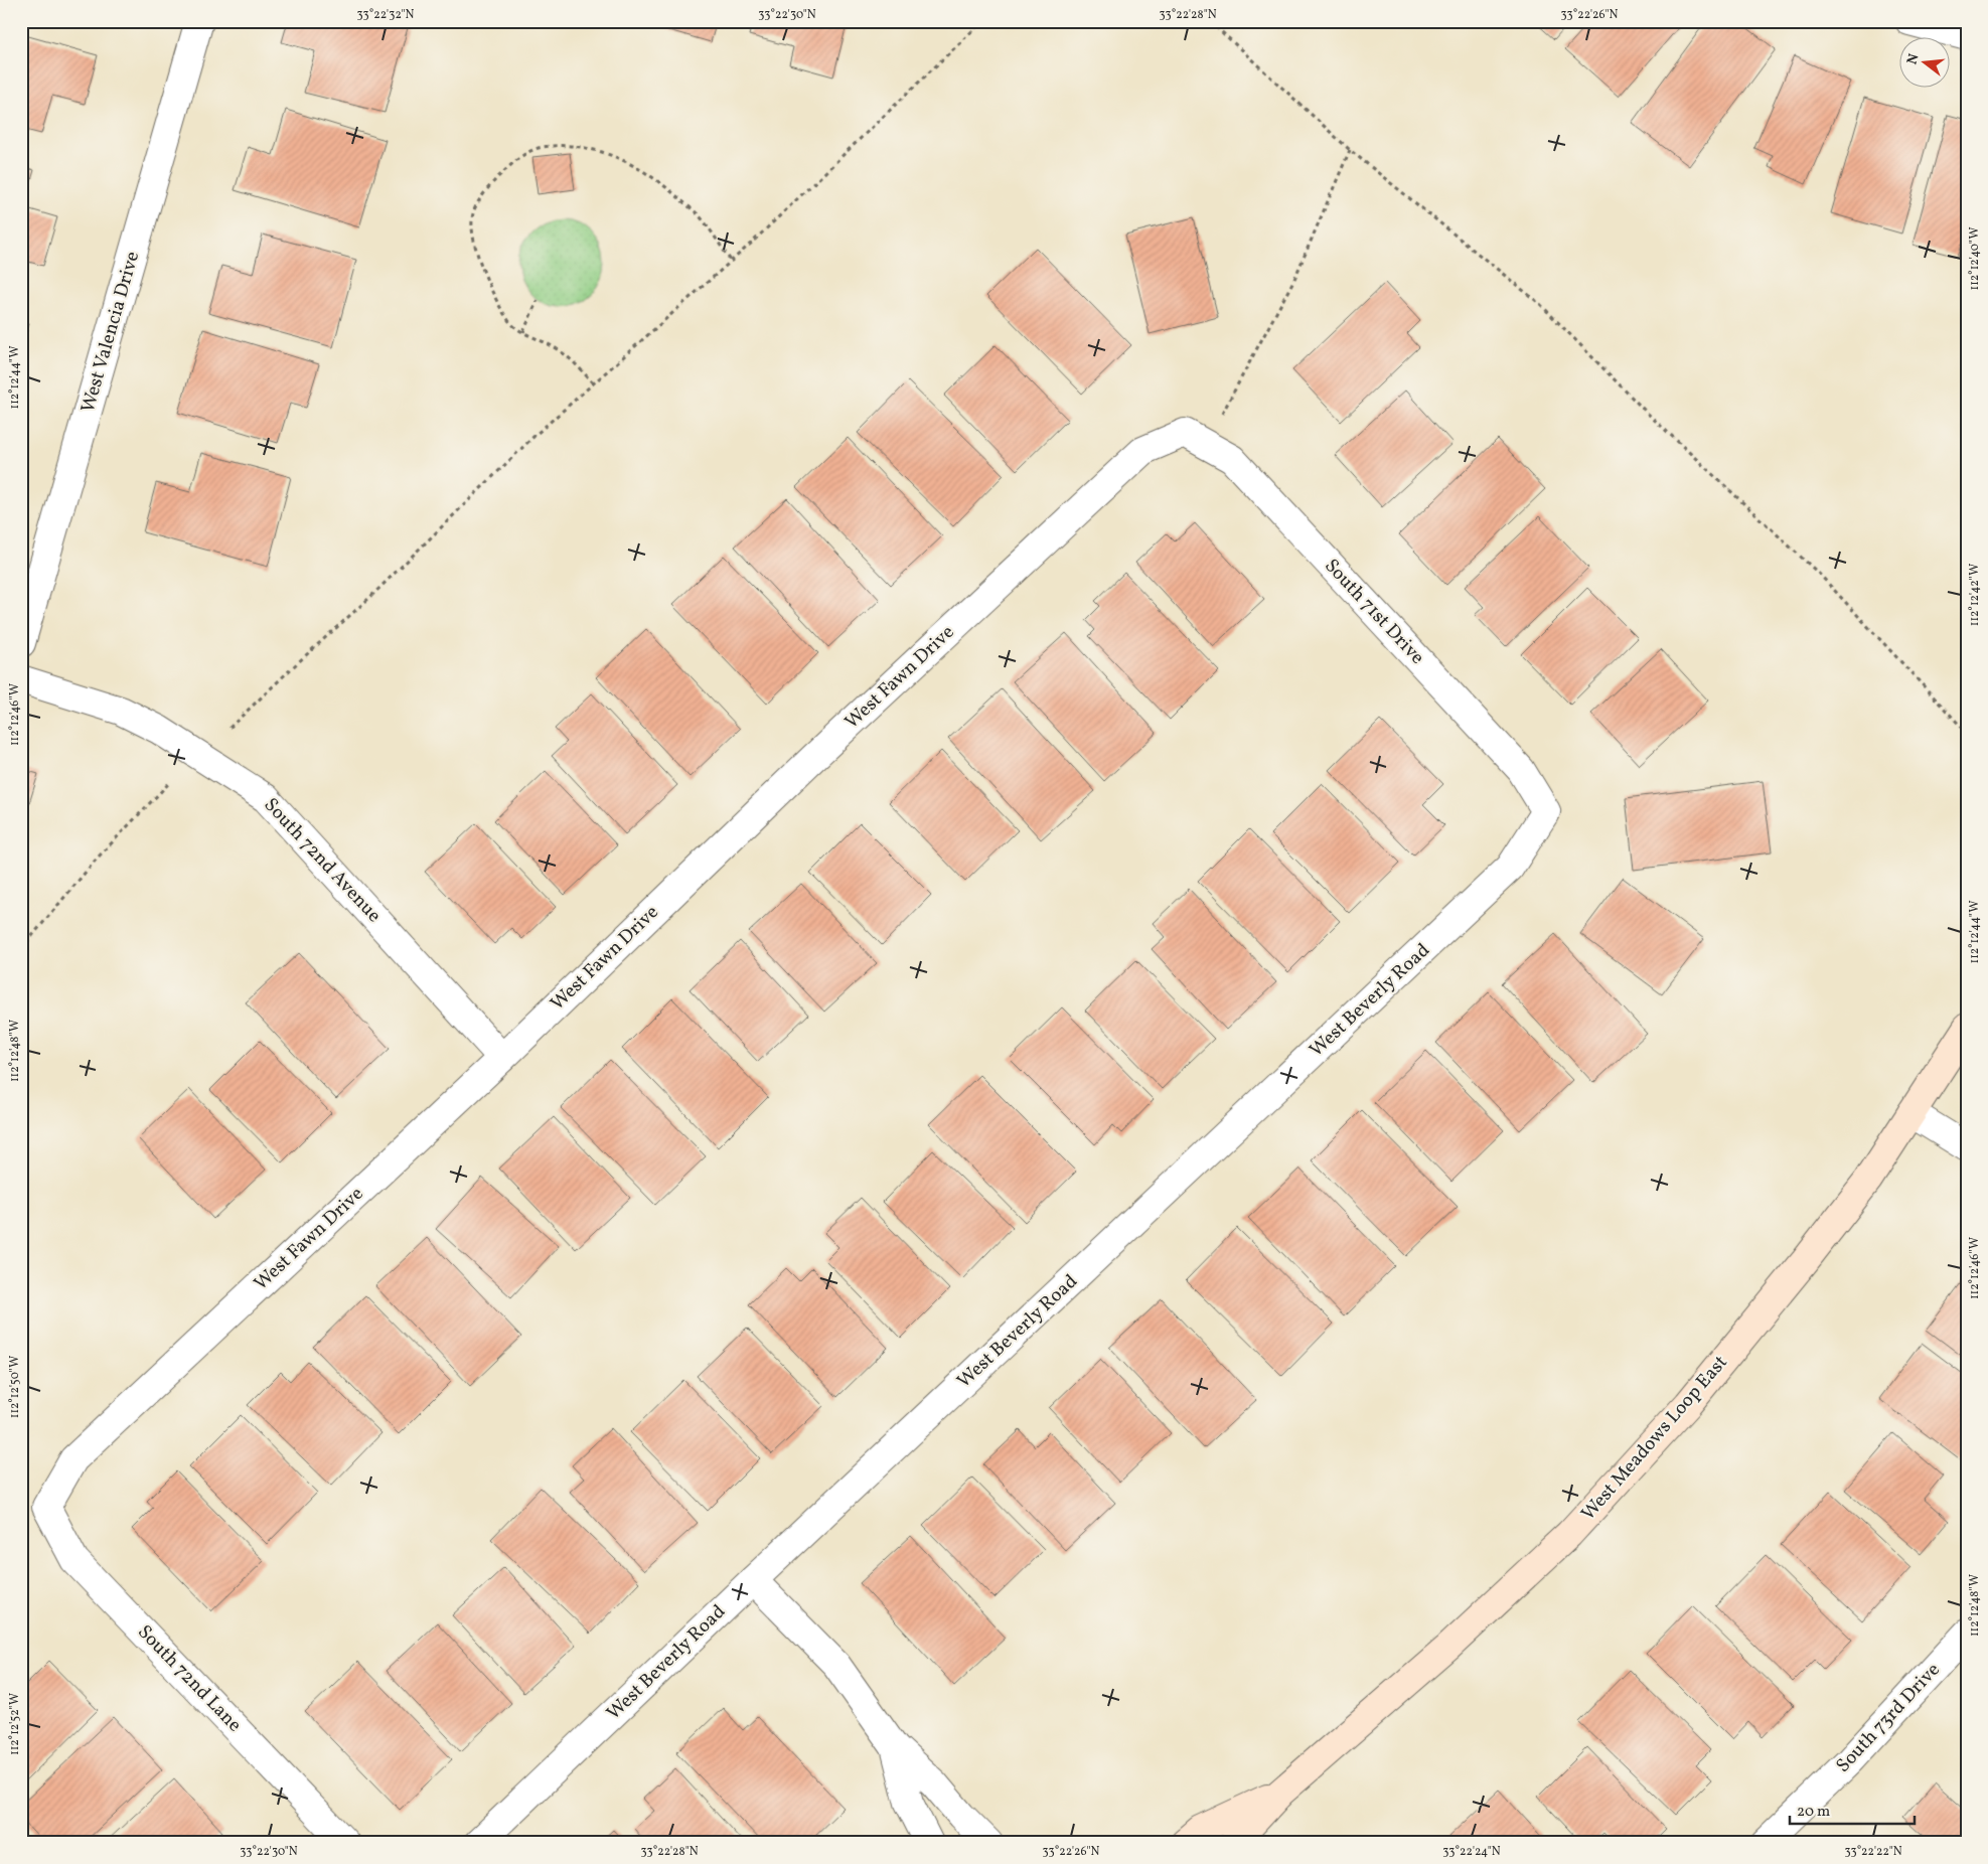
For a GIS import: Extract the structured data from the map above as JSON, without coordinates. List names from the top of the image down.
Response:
{
  "streets": {
    "street": [
      "West Valencia Drive",
      "South 71st Drive",
      "West Fawn Drive",
      "South 72nd Avenue",
      "West Beverly Road",
      "West Meadows Loop East",
      "South 72nd Lane",
      "South 73rd Drive"
    ]
  },
  "crossings": [
    ["South 71st Drive", "West Fawn Drive"],
    ["South 71st Drive", "West Beverly Road"],
    ["West Fawn Drive", "South 72nd Avenue"],
    ["West Fawn Drive", "South 72nd Lane"]
  ],
  "scale_bar": "20 m",
  "north": "left",
  "coordinates": [
    "33°22'32\"N",
    "33°22'30\"N",
    "33°22'28\"N",
    "33°22'26\"N",
    "112°12'40\"W",
    "112°12'44\"W",
    "112°12'42\"W",
    "112°12'46\"W",
    "112°12'48\"W",
    "112°12'50\"W",
    "112°12'52\"W",
    "33°22'24\"N",
    "33°22'22\"N"
  ]
}
